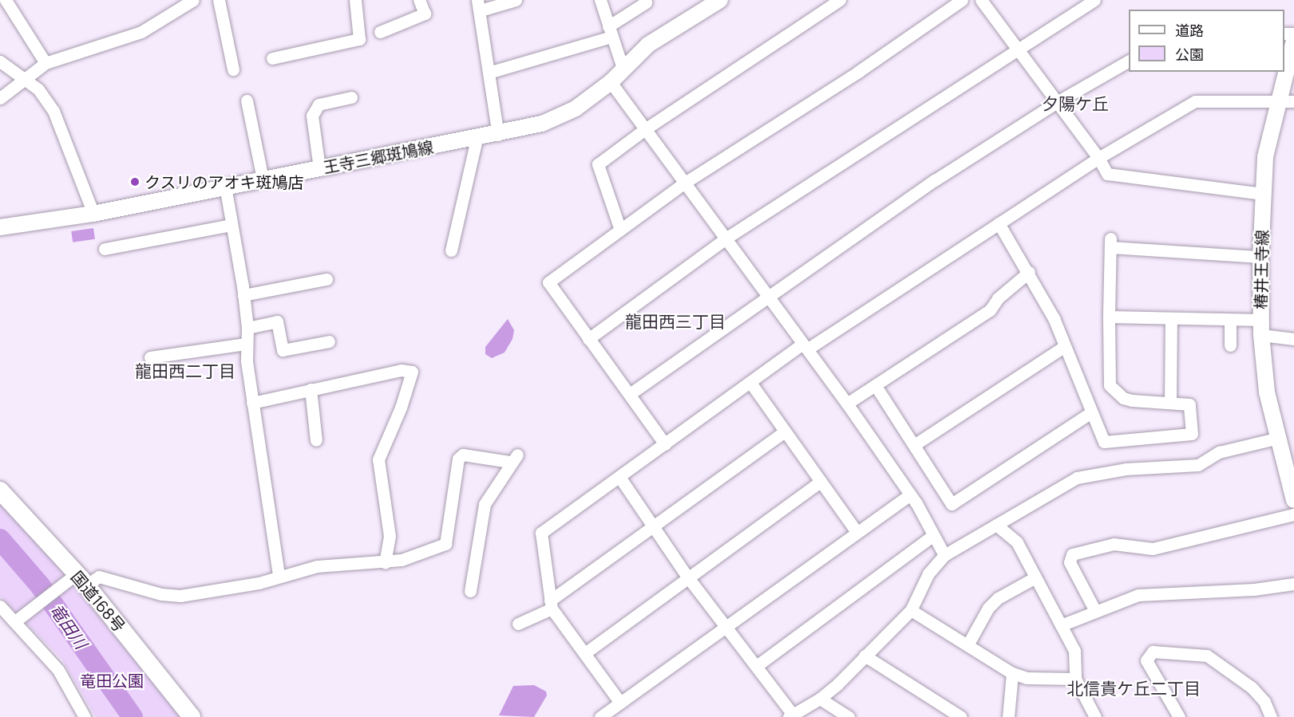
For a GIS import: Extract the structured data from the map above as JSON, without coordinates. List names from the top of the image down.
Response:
{
  "streets": {
    "highway": ["国道168号"],
    "main road": ["王寺三郷斑鳩線", "椿井王寺線"]
  },
  "districts": [
    "夕陽ケ丘",
    "龍田西三丁目",
    "龍田西二丁目",
    "北信貴ケ丘二丁目"
  ],
  "water": ["竜田川"],
  "parks": ["竜田公園"],
  "places": ["クスリのアオキ斑鳩店"],
  "legend": ["道路", "公園"]
}
